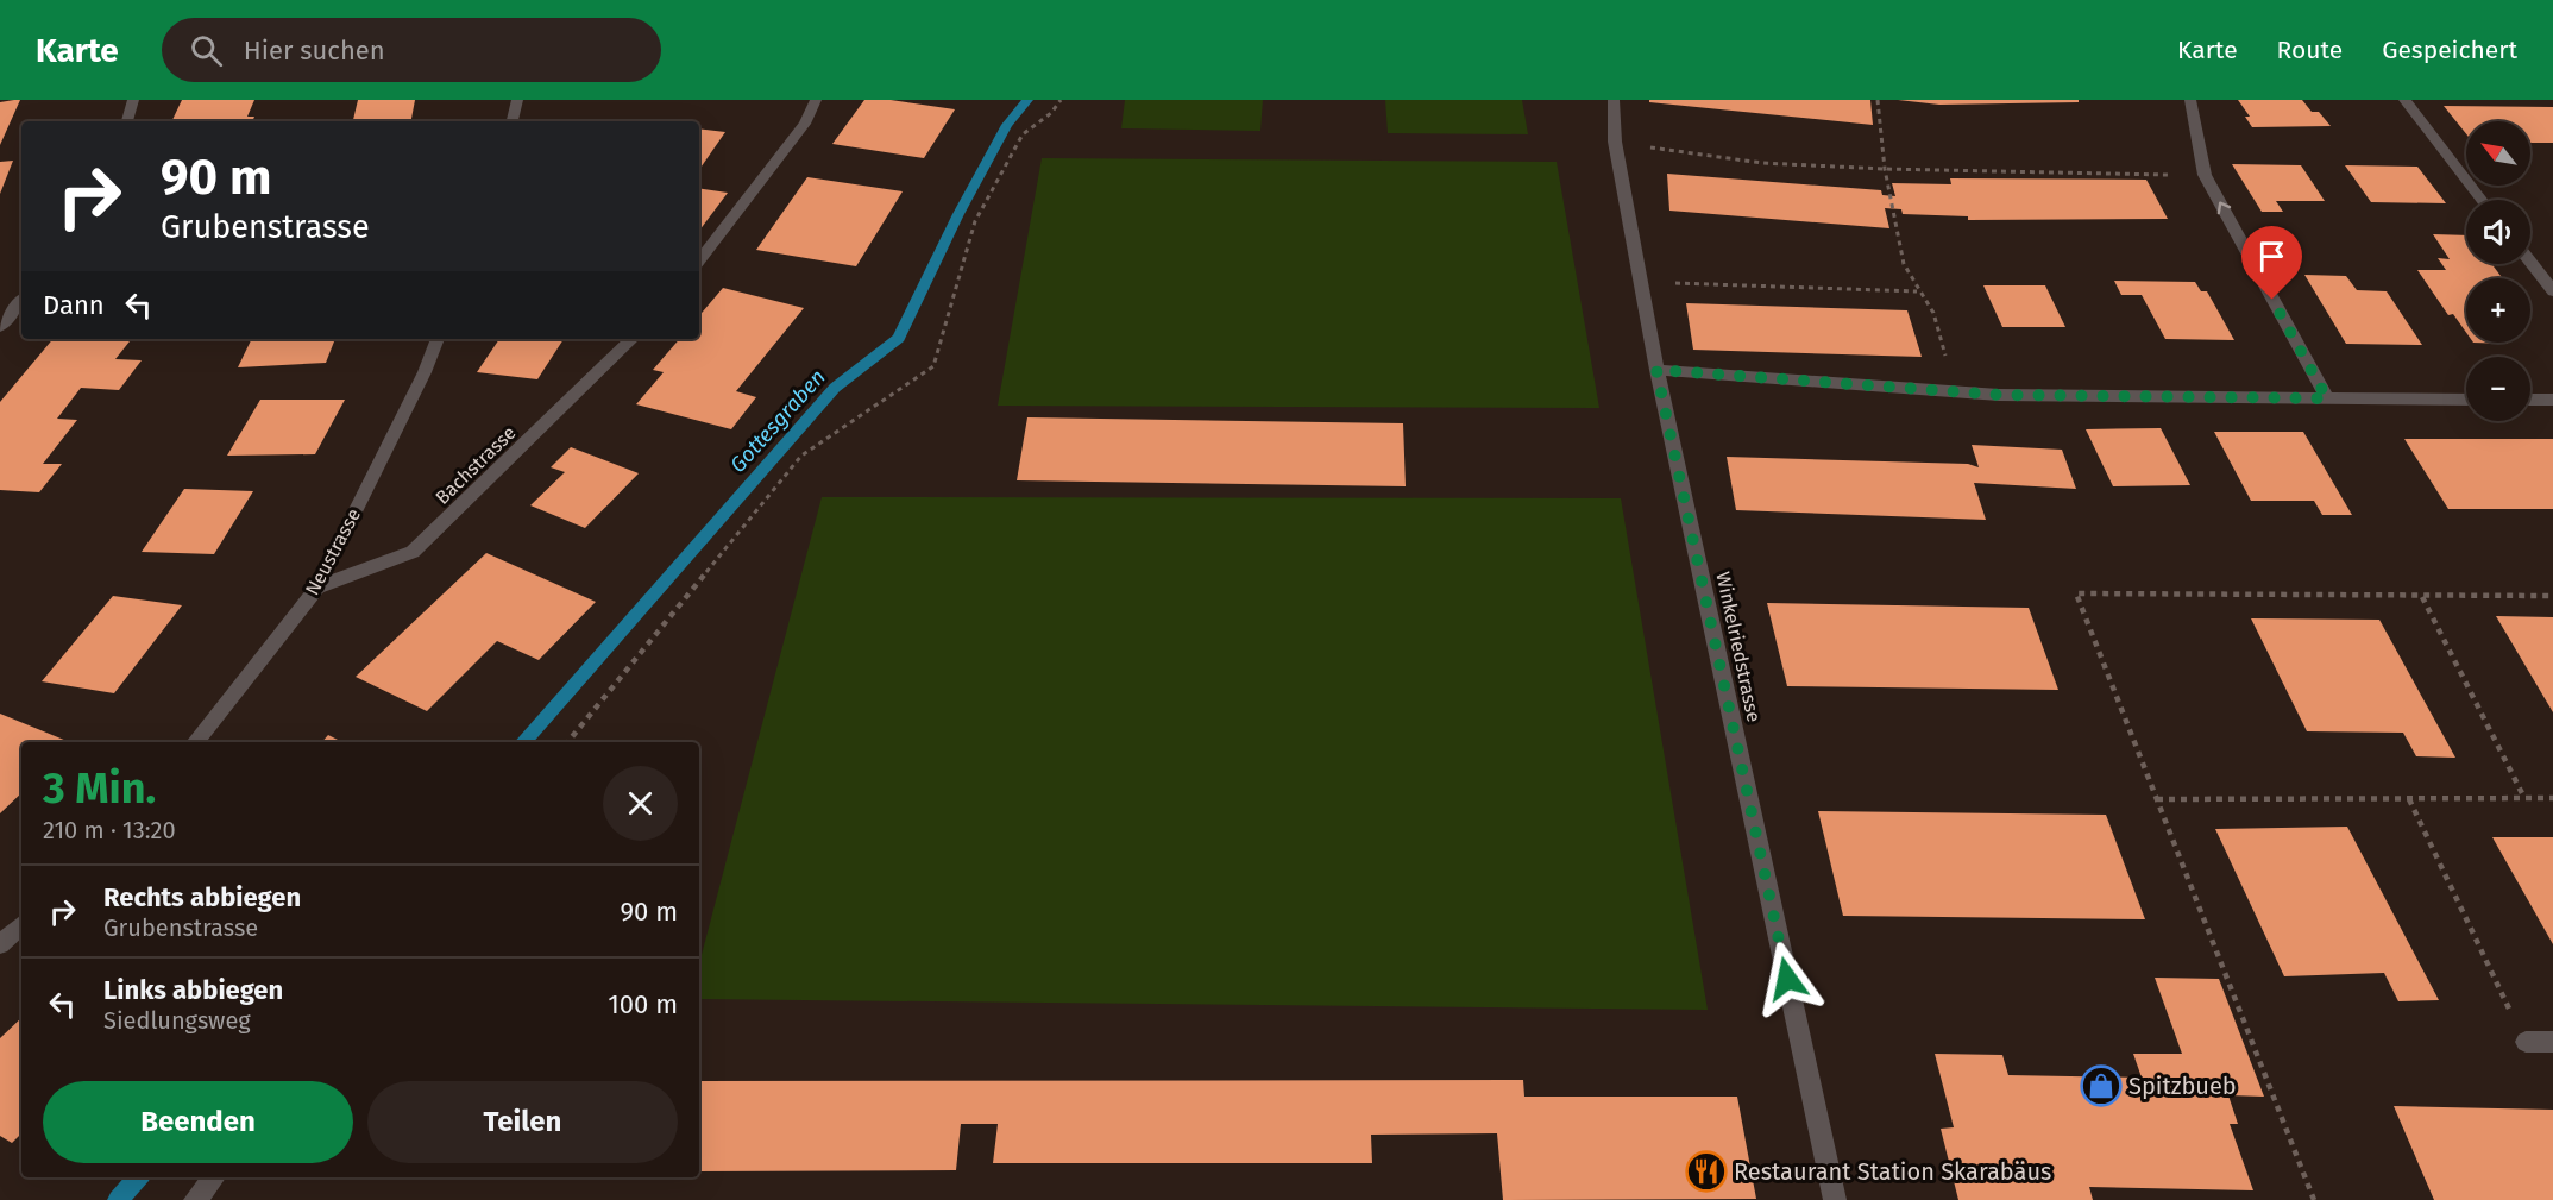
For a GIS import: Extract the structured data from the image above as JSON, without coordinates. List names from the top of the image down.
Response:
{
  "streets": {
    "street": ["Bachstrasse", "Neustrasse", "Winkelriedstrasse"]
  },
  "crossings": [
    ["Bachstrasse", "Neustrasse"]
  ],
  "water": ["Gottesgraben"],
  "places": {
    "shop": ["Spitzbueb"],
    "restaurant": ["Restaurant Station Skarabäus"]
  },
  "north": "top left",
  "page": {
    "header": "Karte",
    "search": "Hier suchen",
    "nav": ["Karte", "Route", "Gespeichert"],
    "map_buttons": ["+", "−"],
    "turn": ["90 m", "Grubenstrasse"],
    "then": "Dann",
    "heading": ["3 Min.", "210 m · 13:20"],
    "list": [
      {
        "name": "Rechts abbiegen",
        "note": "Grubenstrasse",
        "value": "90 m"
      },
      {
        "name": "Links abbiegen",
        "note": "Siedlungsweg",
        "value": "100 m"
      }
    ],
    "buttons": ["Beenden", "Teilen"]
  }
}
